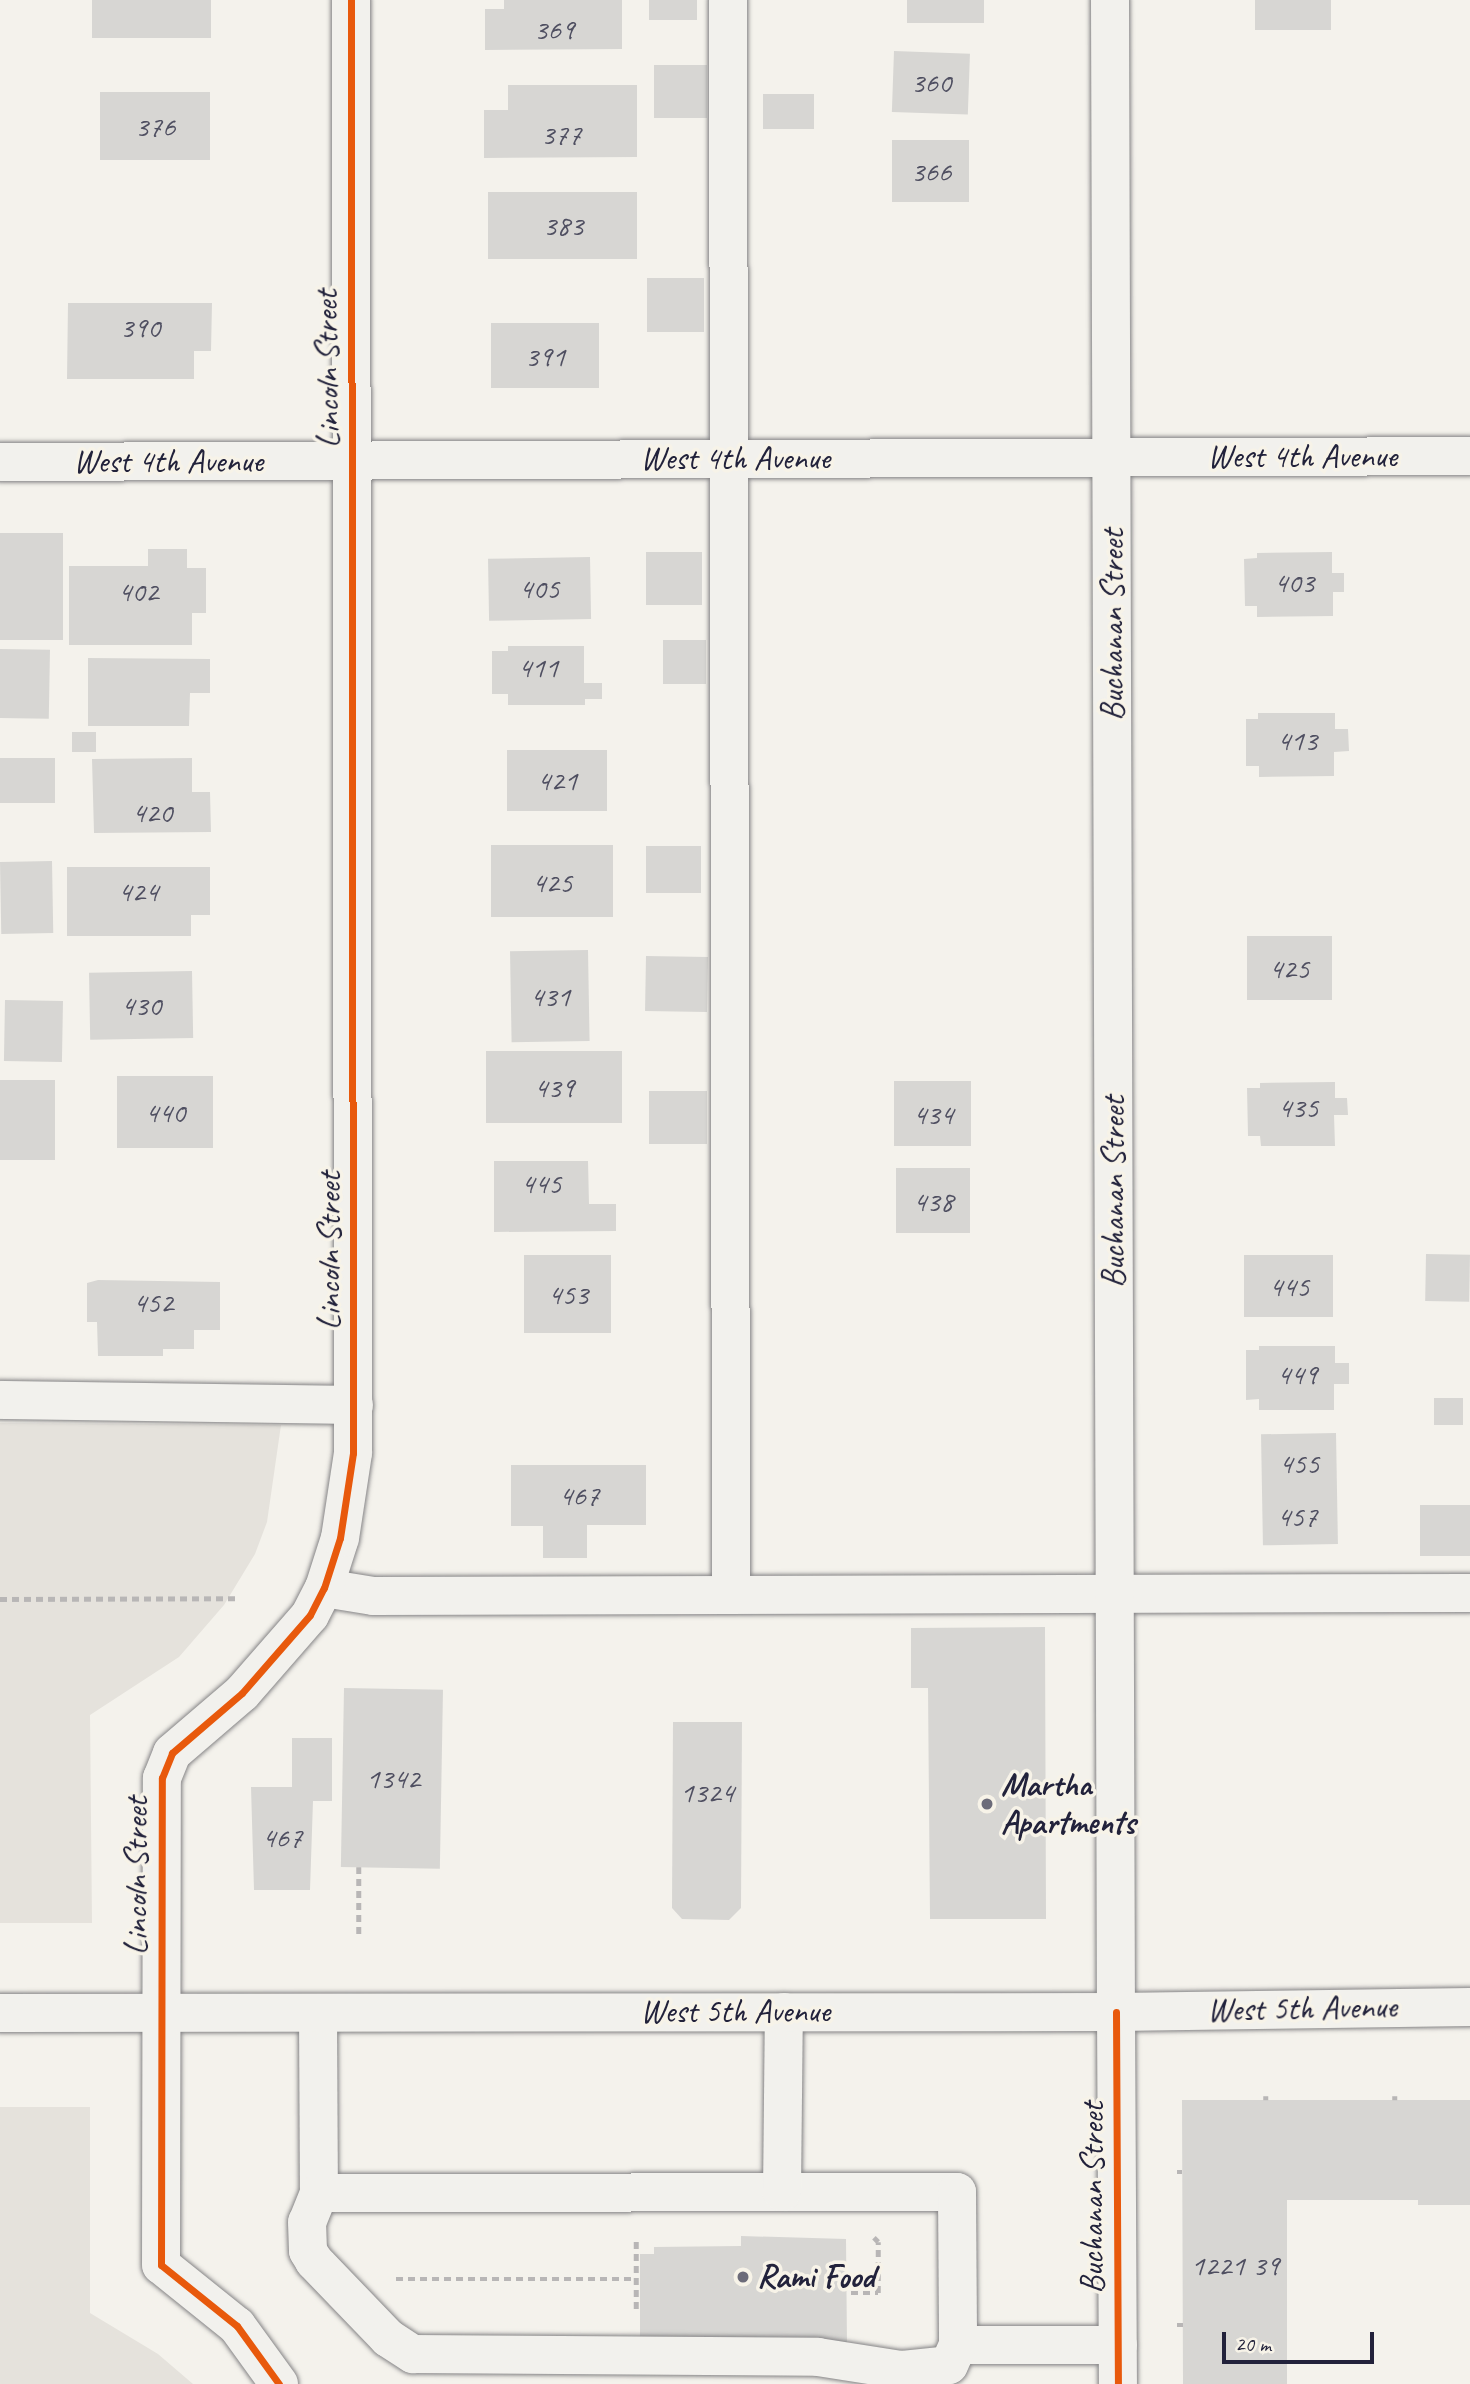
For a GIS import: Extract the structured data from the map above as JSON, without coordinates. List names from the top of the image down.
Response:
{
  "streets": {
    "main road": [
      "Lincoln Street",
      "West 4th Avenue",
      "Buchanan Street",
      "West 5th Avenue"
    ]
  },
  "crossings": [
    ["Lincoln Street", "West 4th Avenue"],
    ["Lincoln Street", "West 5th Avenue"],
    ["West 4th Avenue", "Buchanan Street"],
    ["Buchanan Street", "West 5th Avenue"]
  ],
  "places": ["Martha Apartments", "Rami Food"],
  "house_numbers": [
    "369",
    "360",
    "376",
    "377",
    "366",
    "383",
    "390",
    "391",
    "403",
    "405",
    "402",
    "411",
    "413",
    "421",
    "420",
    "425",
    "424",
    "425",
    "431",
    "430",
    "439",
    "435",
    "440",
    "434",
    "445",
    "438",
    "445",
    "453",
    "452",
    "449",
    "455",
    "467",
    "457",
    "1342",
    "1324",
    "467",
    "1221 39"
  ],
  "scale_bar": "20 m"
}
